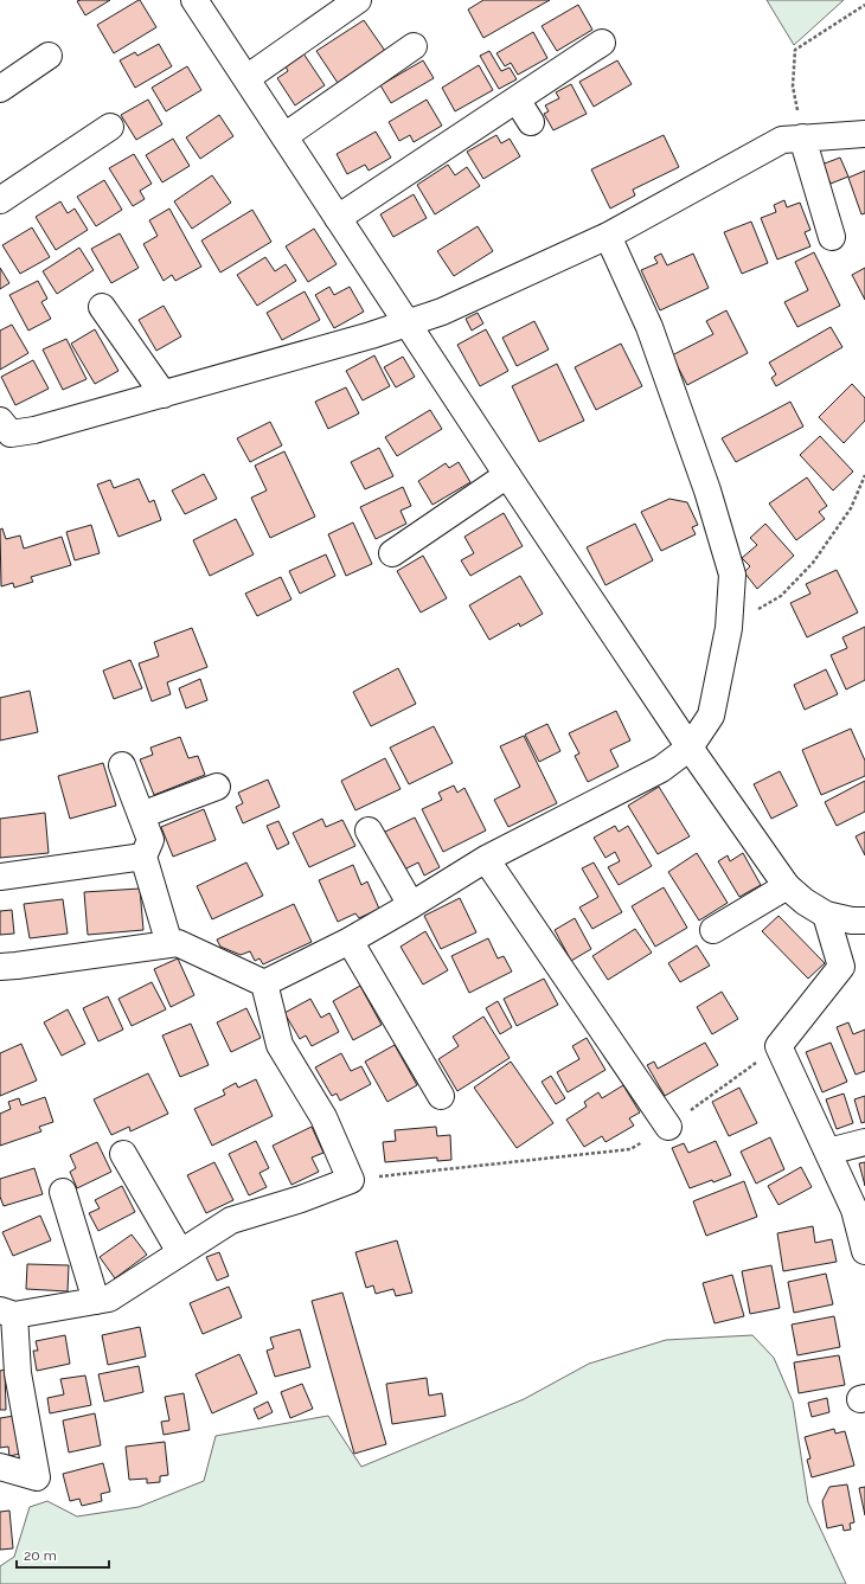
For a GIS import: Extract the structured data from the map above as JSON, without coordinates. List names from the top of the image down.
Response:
{
  "scale_bar": "20 m"
}
